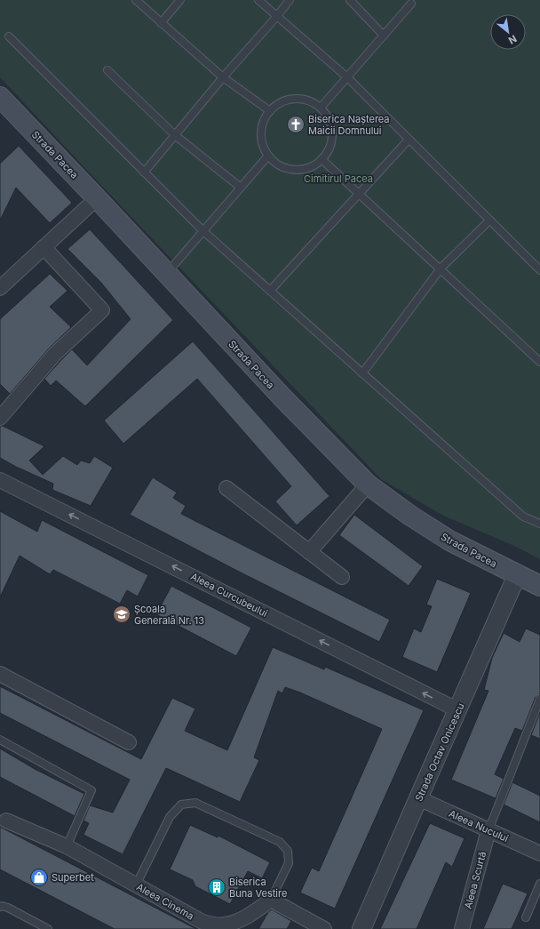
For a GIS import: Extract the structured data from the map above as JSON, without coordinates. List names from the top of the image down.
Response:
{
  "streets": {
    "main road": ["Strada Pacea"],
    "street": [
      "Aleea Curcubeului",
      "Strada Octav Onicescu",
      "Aleea Nucului",
      "Aleea Scurtă",
      "Aleea Cinema"
    ]
  },
  "crossings": [
    ["Strada Pacea", "Strada Octav Onicescu"],
    ["Aleea Curcubeului", "Strada Octav Onicescu"],
    ["Strada Octav Onicescu", "Aleea Nucului"],
    ["Aleea Nucului", "Aleea Scurtă"]
  ],
  "one_way": ["Aleea Curcubeului"],
  "parks": ["Cimitirul Pacea"],
  "places": {
    "church": ["Biserica Nașterea Maicii Domnului"],
    "school or university": ["Școala Generală Nr. 13"],
    "shop": ["Superbet"],
    "building": ["Biserica Buna Vestire"]
  },
  "north": "bottom right"
}
